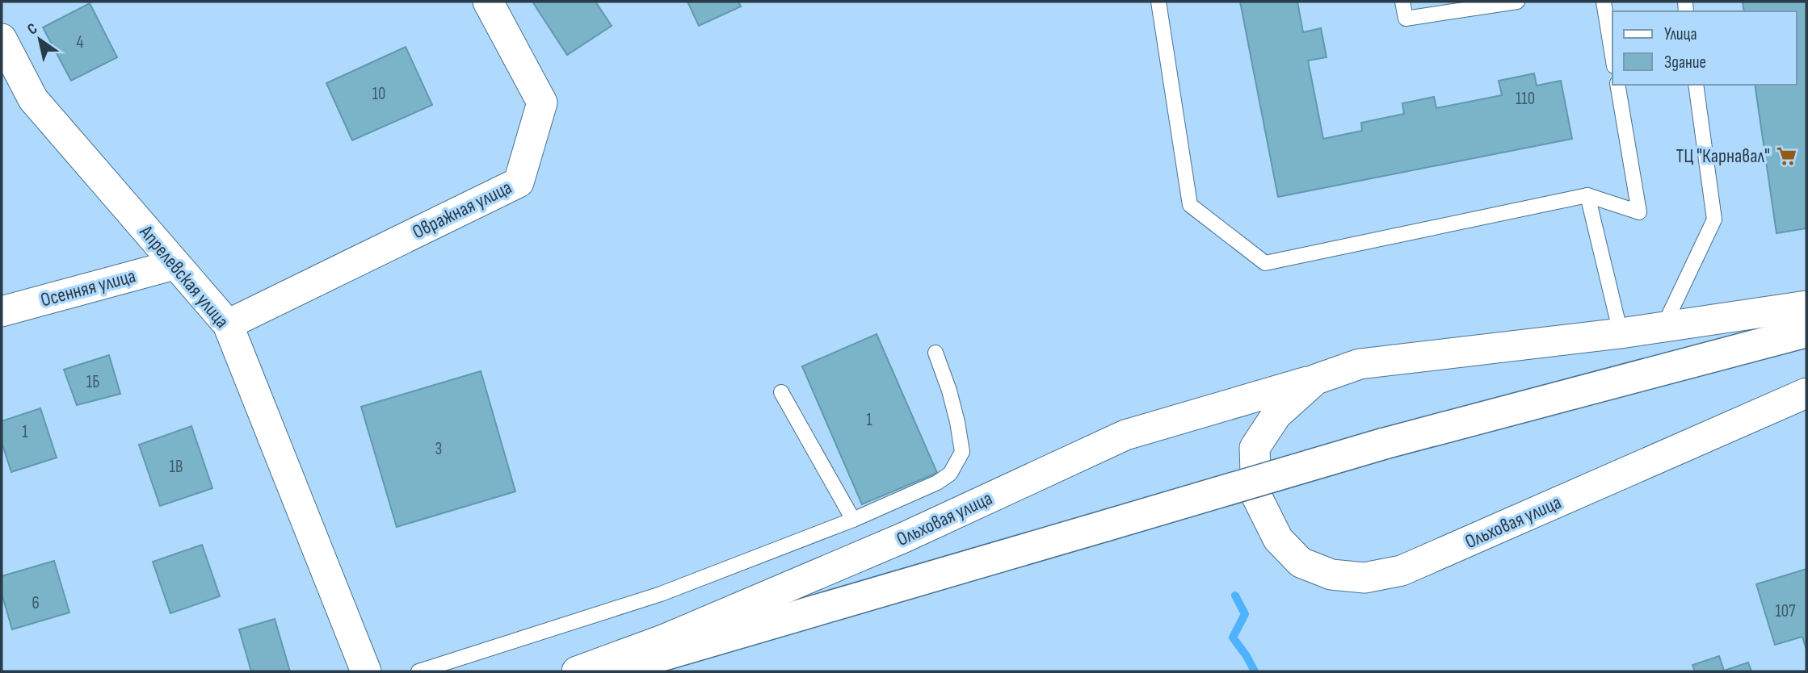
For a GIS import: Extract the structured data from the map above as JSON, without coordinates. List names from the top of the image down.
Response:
{
  "streets": {
    "street": [
      "Овражная улица",
      "Апрелевская улица",
      "Осенняя улица",
      "Ольховая улица"
    ]
  },
  "crossings": [
    ["Овражная улица", "Апрелевская улица"],
    ["Апрелевская улица", "Осенняя улица"]
  ],
  "places": {
    "supermarket": ["ТЦ \"Карнавал\""]
  },
  "house_numbers": [
    "4",
    "10",
    "110",
    "1Б",
    "1",
    "1",
    "3",
    "1В",
    "6",
    "107"
  ],
  "legend": ["Улица", "Здание"],
  "north": "top left"
}
